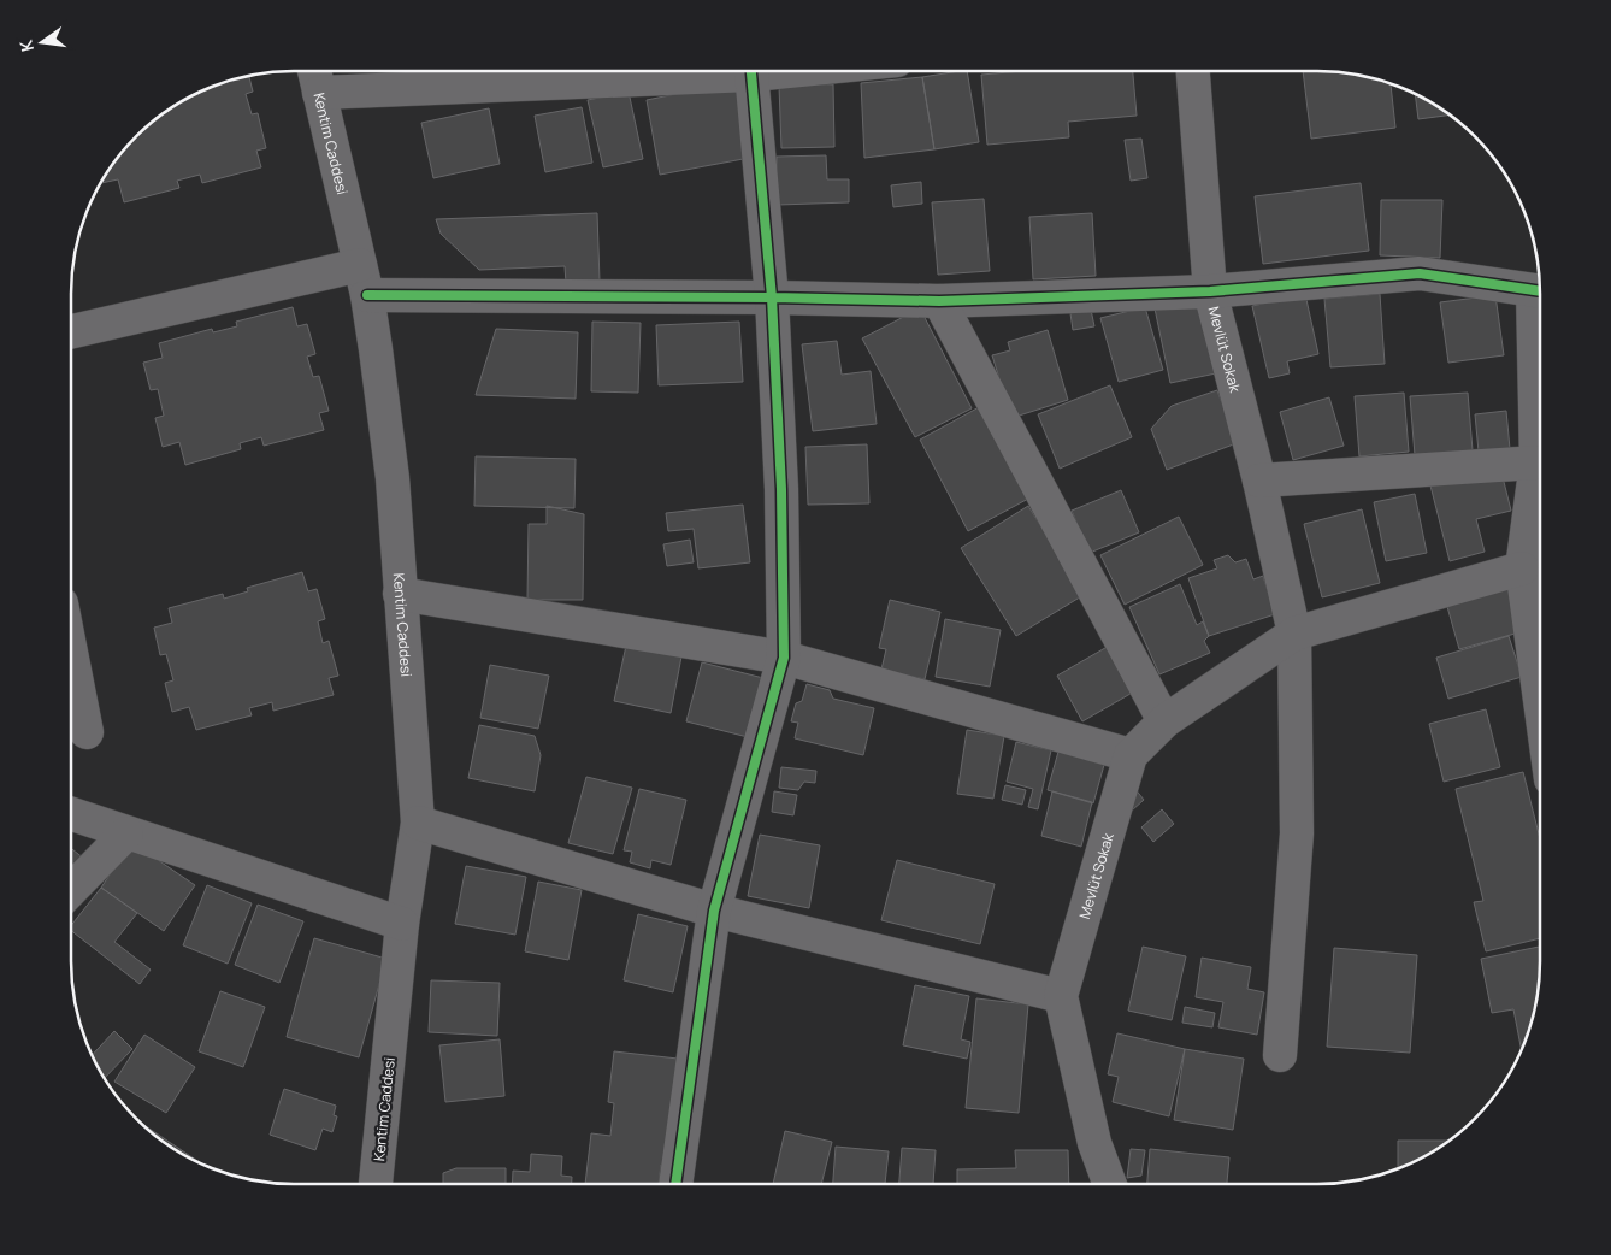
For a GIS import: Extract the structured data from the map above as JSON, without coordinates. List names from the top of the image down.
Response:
{
  "streets": {
    "street": ["Kentim Caddesi", "Mevlüt Sokak"]
  },
  "north": "left"
}
